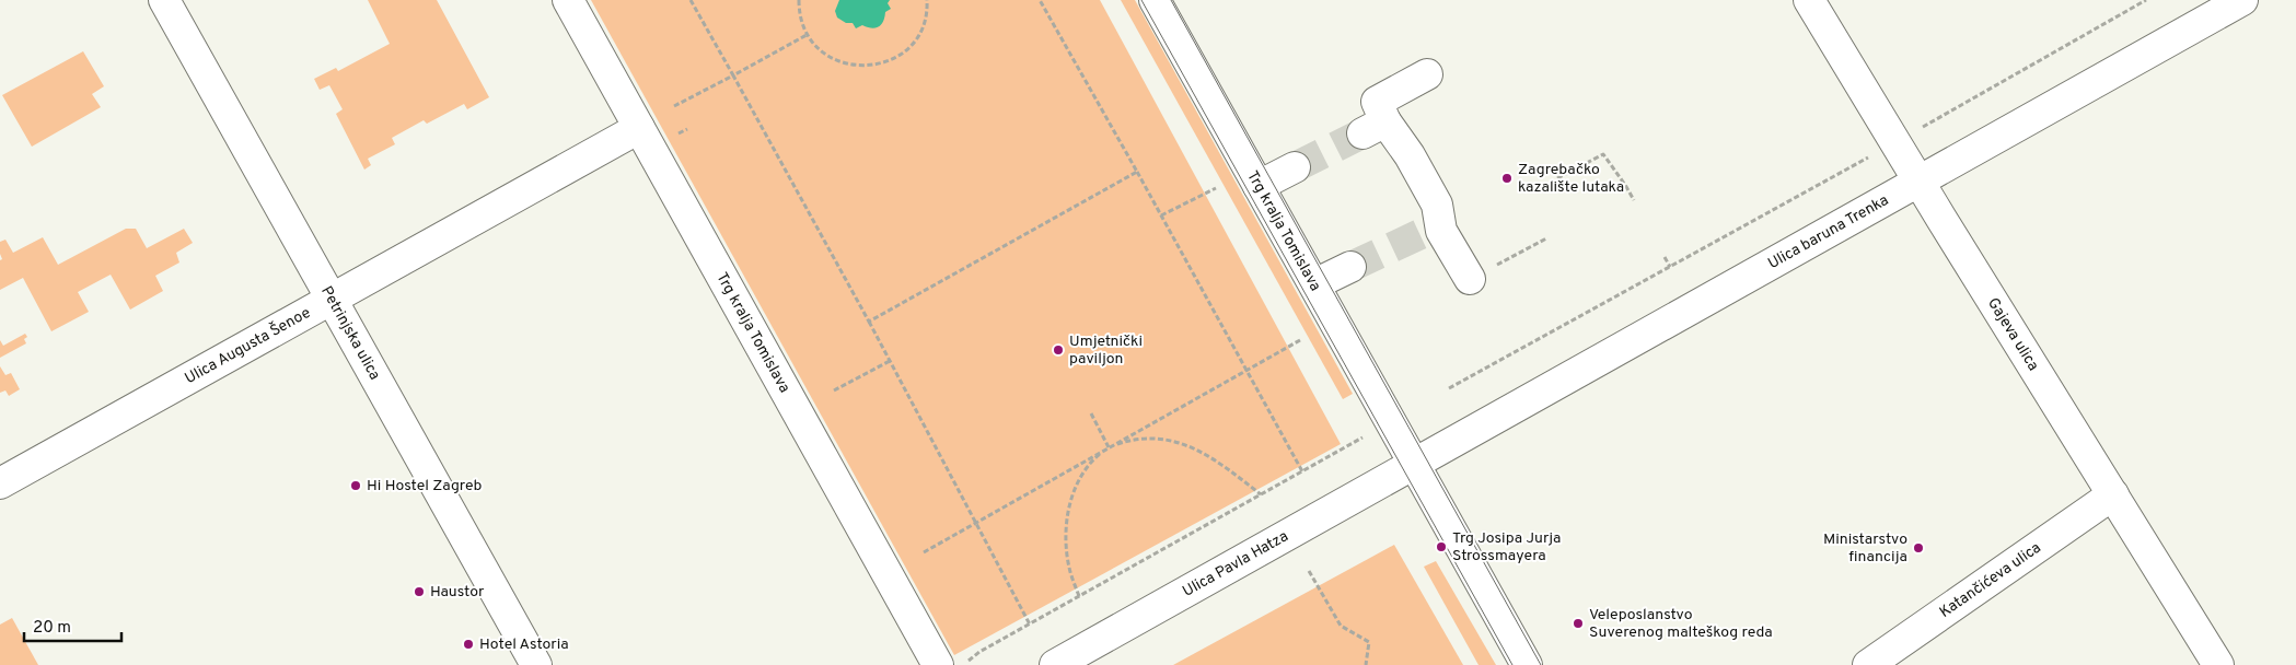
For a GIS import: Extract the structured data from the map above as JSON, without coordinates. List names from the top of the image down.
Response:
{
  "streets": {
    "street": [
      "Trg kralja Tomislava",
      "Ulica baruna Trenka",
      "Petrinjska ulica",
      "Gajeva ulica",
      "Ulica Augusta Šenoe",
      "Ulica Pavla Hatza",
      "Katančićeva ulica"
    ]
  },
  "crossings": [
    ["Trg kralja Tomislava", "Ulica baruna Trenka"],
    ["Trg kralja Tomislava", "Ulica Augusta Šenoe"],
    ["Trg kralja Tomislava", "Ulica Pavla Hatza"],
    ["Ulica baruna Trenka", "Gajeva ulica"],
    ["Ulica baruna Trenka", "Ulica Pavla Hatza"],
    ["Petrinjska ulica", "Ulica Augusta Šenoe"],
    ["Gajeva ulica", "Katančićeva ulica"]
  ],
  "places": [
    "Zagrebačko kazalište lutaka",
    "Umjetnički paviljon",
    "Hi Hostel Zagreb",
    "Trg Josipa Jurja Strossmayera",
    "Ministarstvo financija",
    "Haustor",
    "Veleposlanstvo Suverenog malteškog reda",
    "Hotel Astoria"
  ],
  "scale_bar": "20 m"
}
